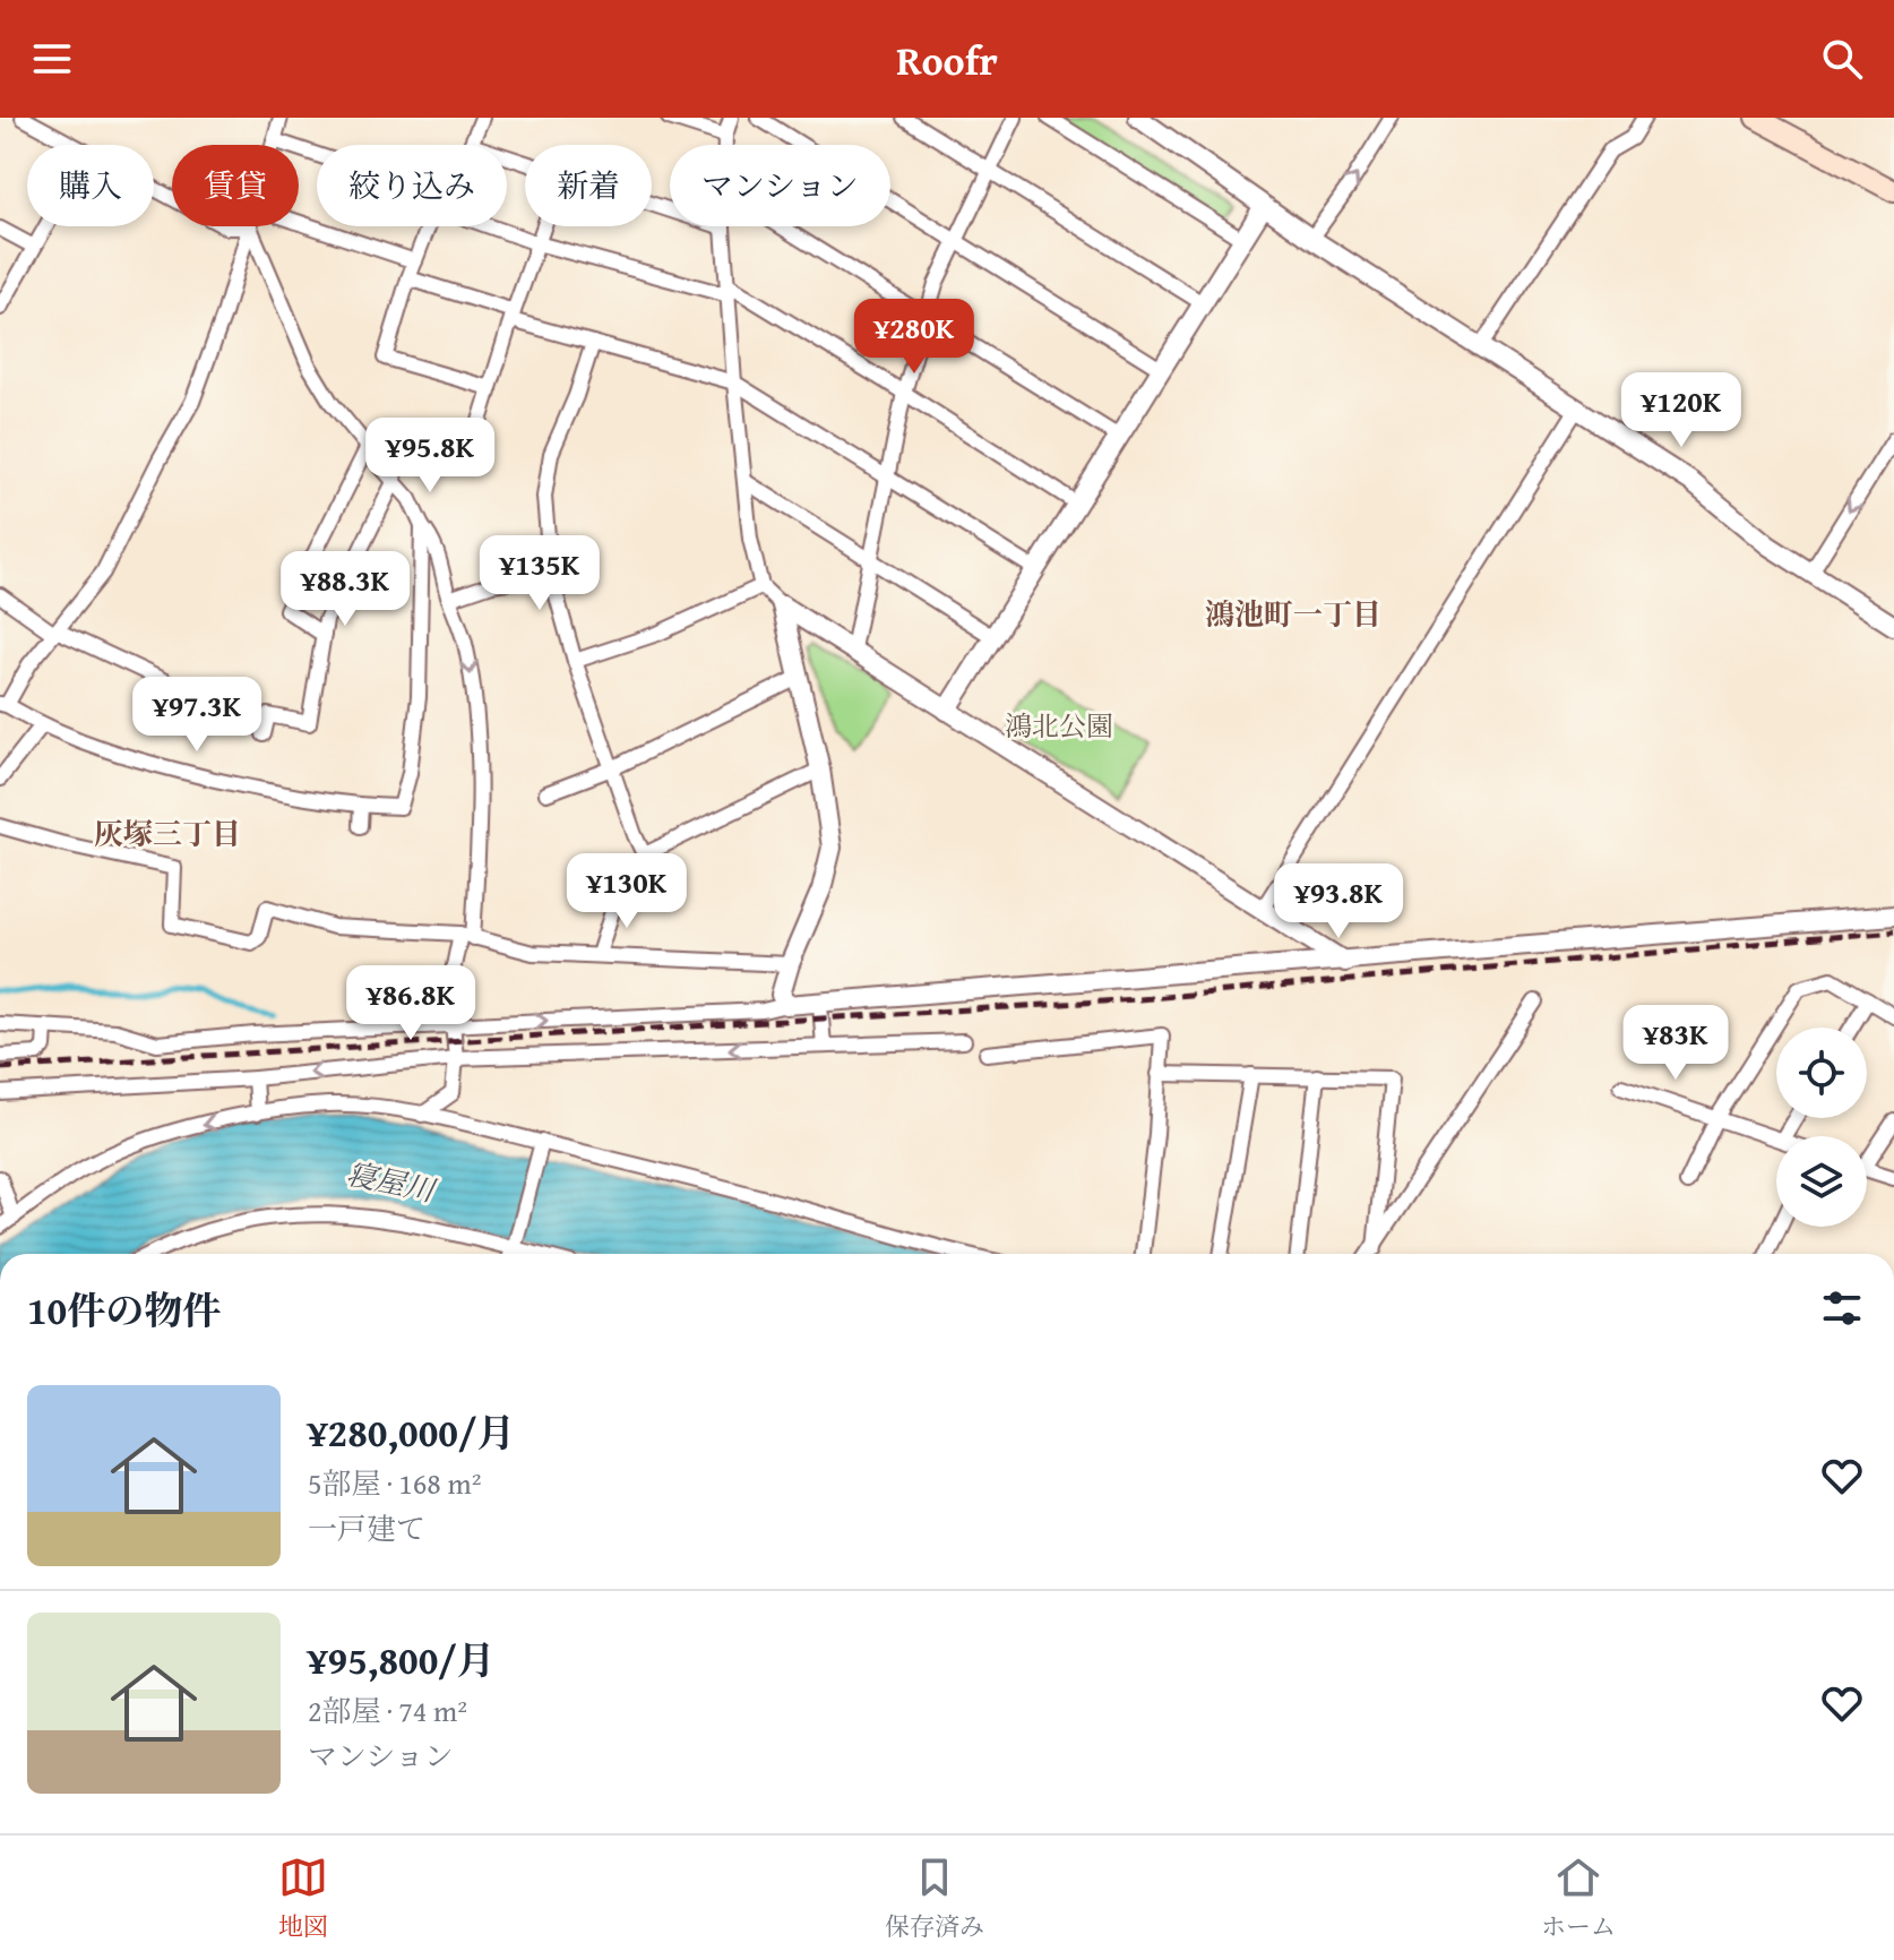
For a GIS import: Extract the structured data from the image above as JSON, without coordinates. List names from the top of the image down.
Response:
{
  "districts": ["鴻池町一丁目", "灰塚三丁目"],
  "water": ["寝屋川"],
  "parks": ["鴻北公園"],
  "page": {
    "header": "Roofr",
    "chip": [
      "購入",
      "賃貸",
      "絞り込み",
      "新着",
      "マンション"
    ],
    "price": [
      "¥280K",
      "¥120K",
      "¥95.8K",
      "¥135K",
      "¥88.3K",
      "¥97.3K",
      "¥130K",
      "¥93.8K",
      "¥86.8K",
      "¥83K"
    ],
    "heading": "10件の物件",
    "list": [
      {
        "name": "¥280,000/月",
        "note": "5部屋 · 168 m² · 一戸建て"
      },
      {
        "name": "¥95,800/月",
        "note": "2部屋 · 74 m² · マンション"
      }
    ],
    "tabs": ["地図", "保存済み", "ホーム"]
  }
}
